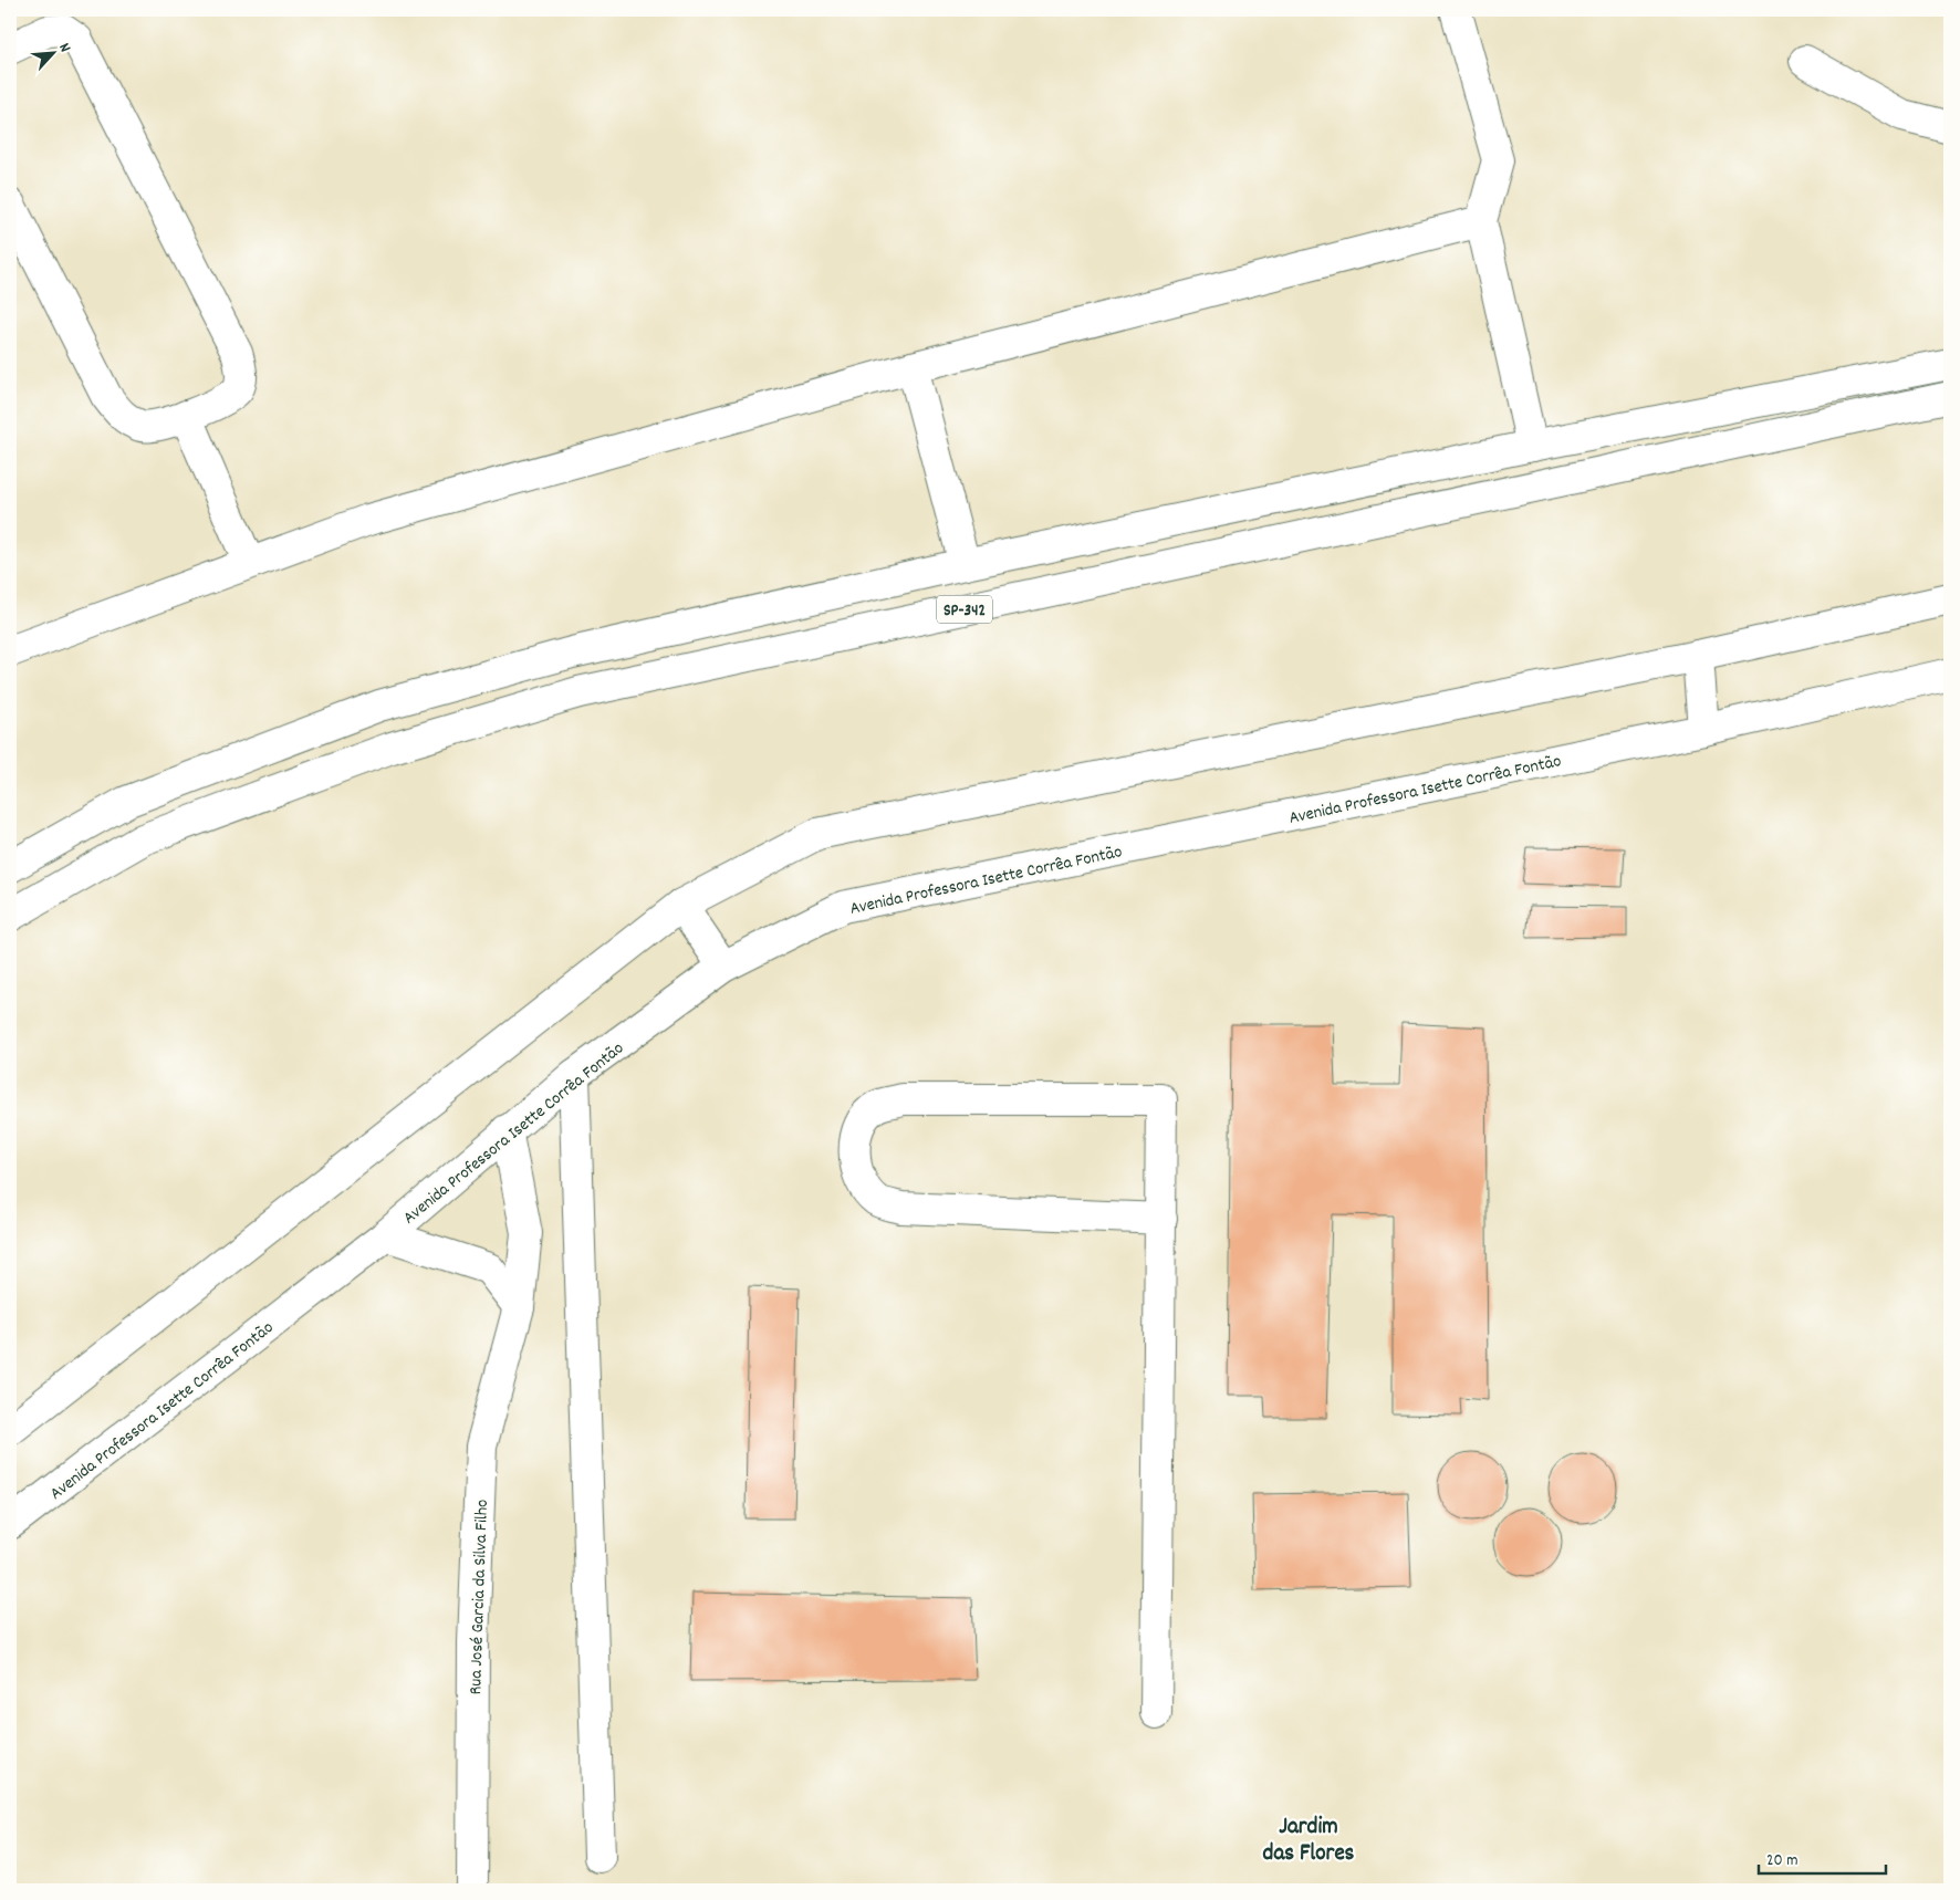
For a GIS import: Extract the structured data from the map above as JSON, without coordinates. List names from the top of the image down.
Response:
{
  "streets": {
    "main road": ["SP-342", "Avenida Professora Isette Corrêa Fontão", "Rua José Garcia da Silva Filho"]
  },
  "crossings": [
    ["Avenida Professora Isette Corrêa Fontão", "Rua José Garcia da Silva Filho"]
  ],
  "districts": ["Jardim das Flores"],
  "scale_bar": "20 m",
  "north": "top right"
}
